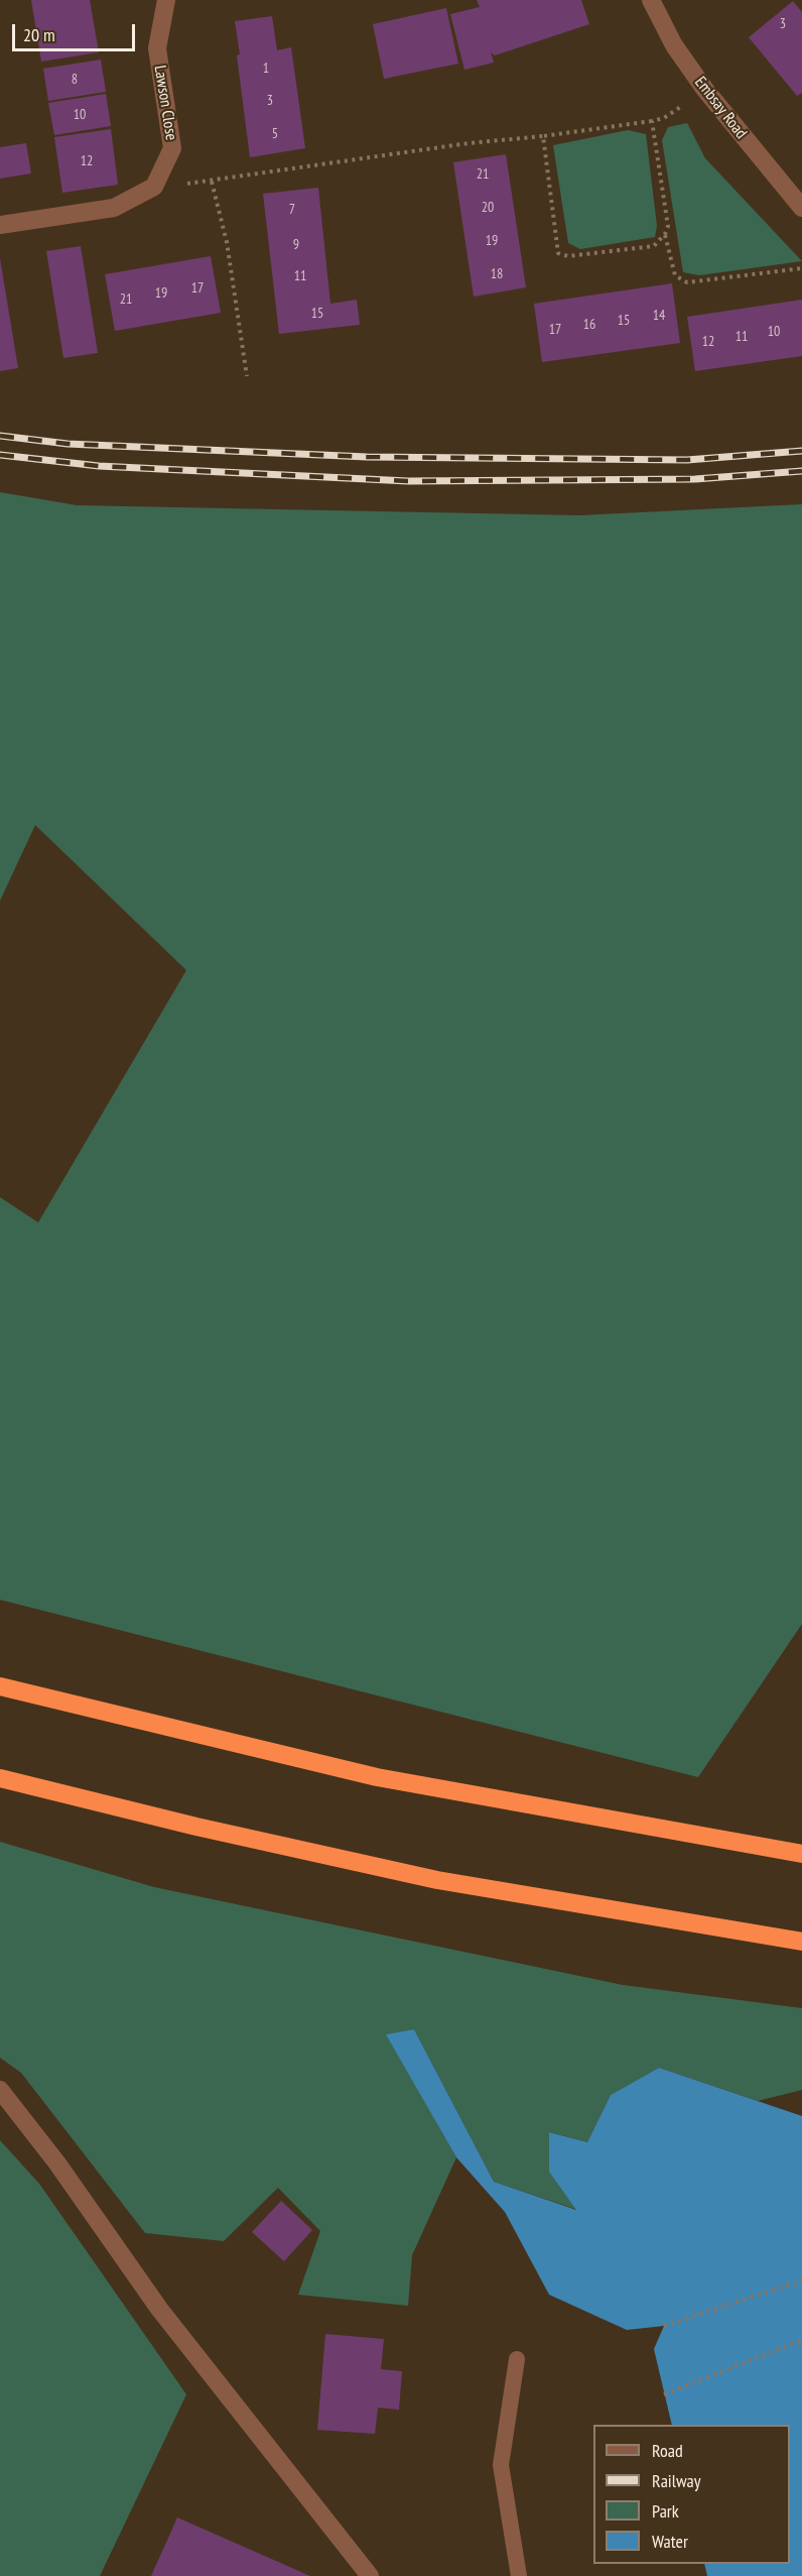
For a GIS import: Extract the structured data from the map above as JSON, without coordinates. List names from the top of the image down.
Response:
{
  "streets": {
    "street": ["Lawson Close", "Embsay Road"]
  },
  "house_numbers": [
    "3",
    "1",
    "8",
    "3",
    "10",
    "5",
    "12",
    "21",
    "20",
    "7",
    "19",
    "9",
    "18",
    "11",
    "17",
    "19",
    "21",
    "15",
    "14",
    "15",
    "16",
    "17",
    "10",
    "11",
    "12"
  ],
  "legend": [
    "Road",
    "Railway",
    "Park",
    "Water"
  ],
  "scale_bar": "20 m"
}
